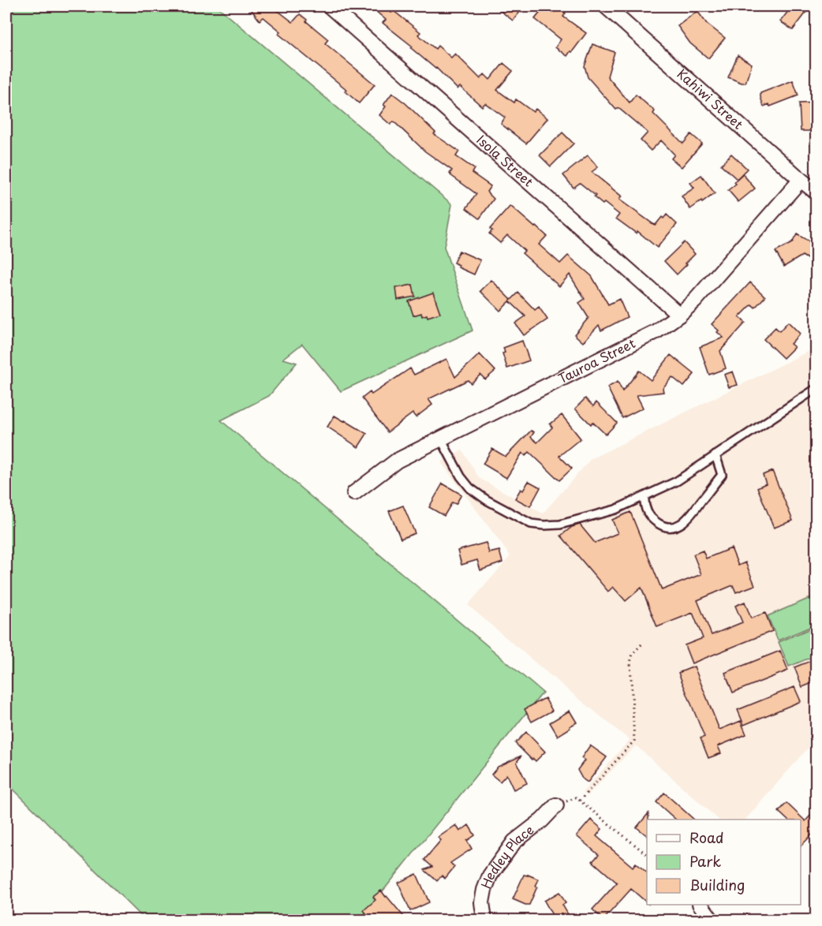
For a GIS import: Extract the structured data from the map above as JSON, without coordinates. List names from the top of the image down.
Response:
{
  "streets": {
    "street": [
      "Kahiwi Street",
      "Isola Street",
      "Tauroa Street",
      "Hedley Place"
    ]
  },
  "crossings": [
    ["Kahiwi Street", "Tauroa Street"],
    ["Isola Street", "Tauroa Street"]
  ],
  "legend": ["Road", "Park", "Building"]
}
